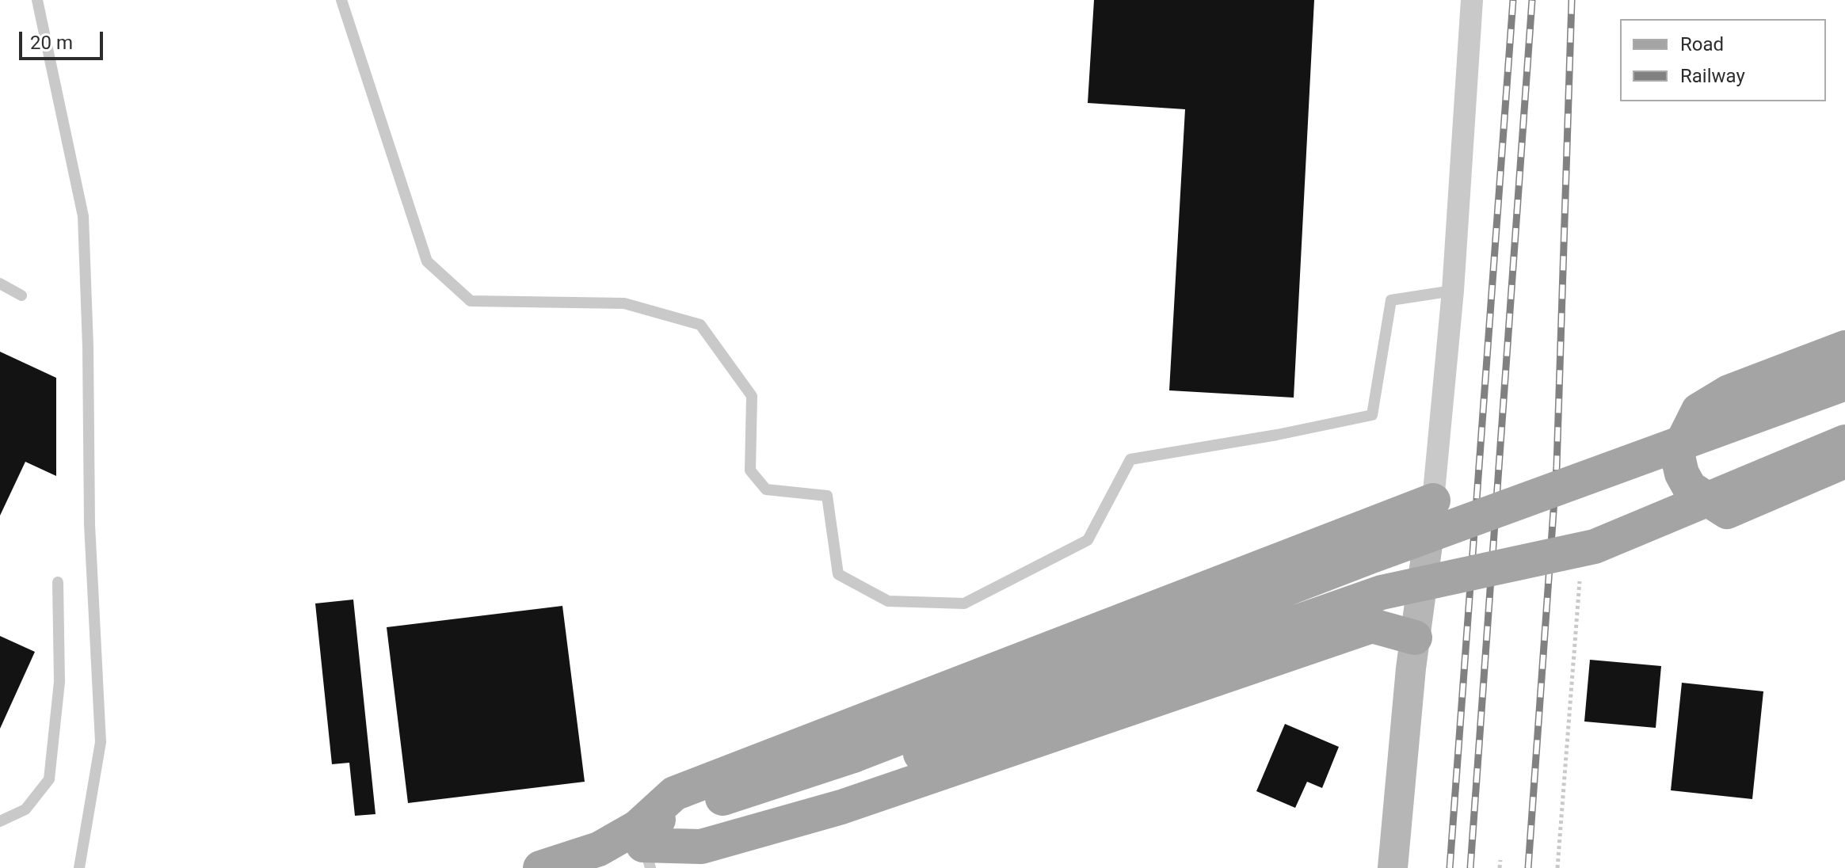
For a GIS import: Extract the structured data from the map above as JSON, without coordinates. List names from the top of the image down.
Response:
{
  "legend": ["Road", "Railway"],
  "scale_bar": "20 m"
}
